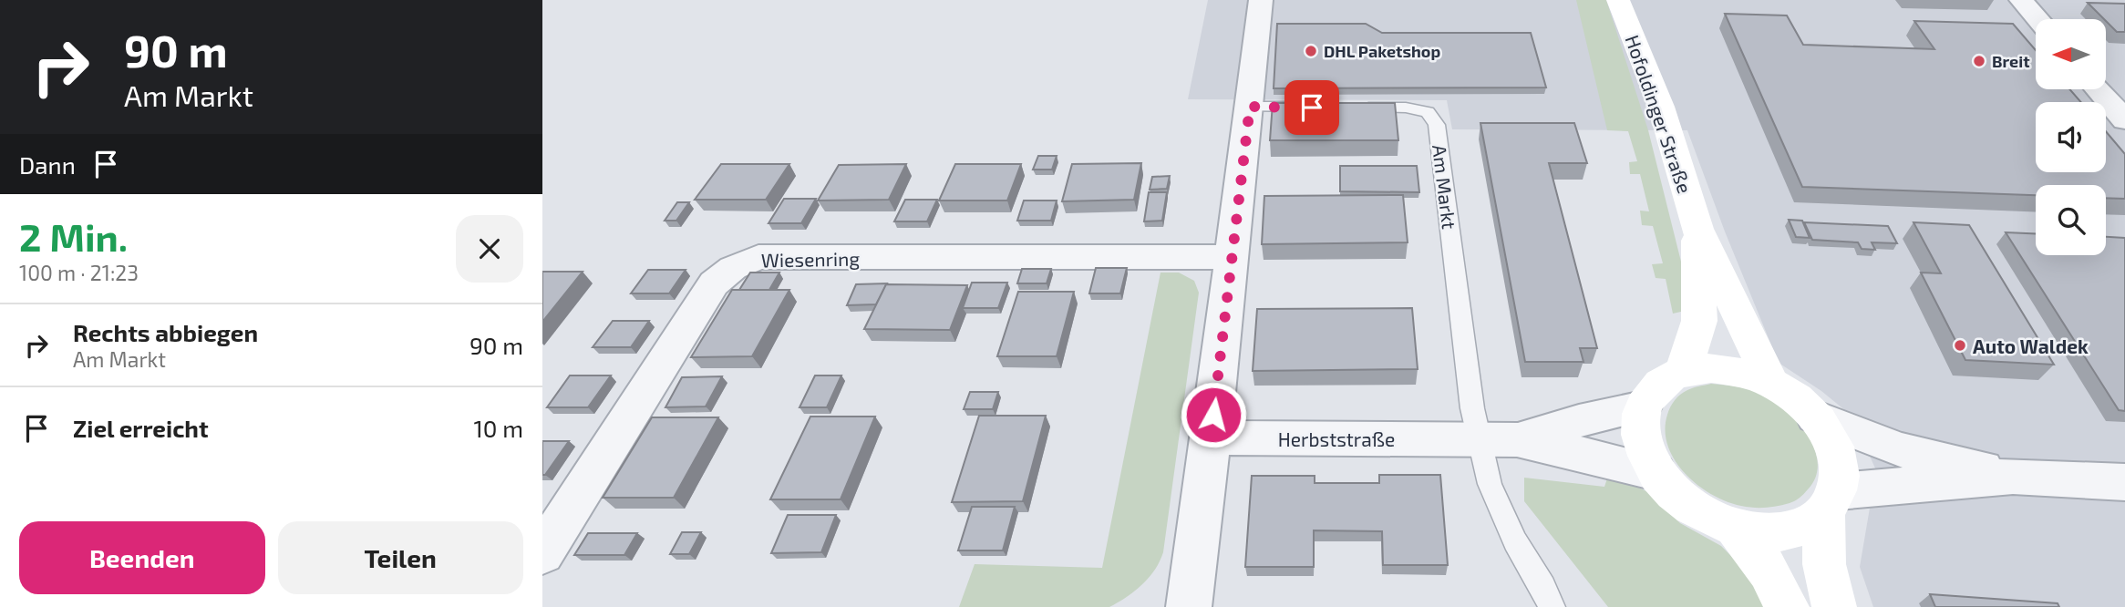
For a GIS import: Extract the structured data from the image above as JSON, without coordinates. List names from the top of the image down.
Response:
{
  "streets": {
    "main road": ["Hofoldinger Straße"],
    "street": ["Wiesenring", "Herbststraße"],
    "lane": ["Am Markt"]
  },
  "crossings": [
    ["Hofoldinger Straße", "Herbststraße"],
    ["Am Markt", "Herbststraße"]
  ],
  "places": ["DHL Paketshop", "Breit", "Auto Waldek"],
  "north": "left",
  "page": {
    "turn": ["90 m", "Am Markt"],
    "then": "Dann",
    "heading": ["2 Min.", "100 m · 21:23"],
    "list": [
      {
        "name": "Rechts abbiegen",
        "note": "Am Markt",
        "value": "90 m"
      },
      {
        "name": "Ziel erreicht",
        "value": "10 m"
      }
    ],
    "buttons": ["Beenden", "Teilen"]
  }
}
